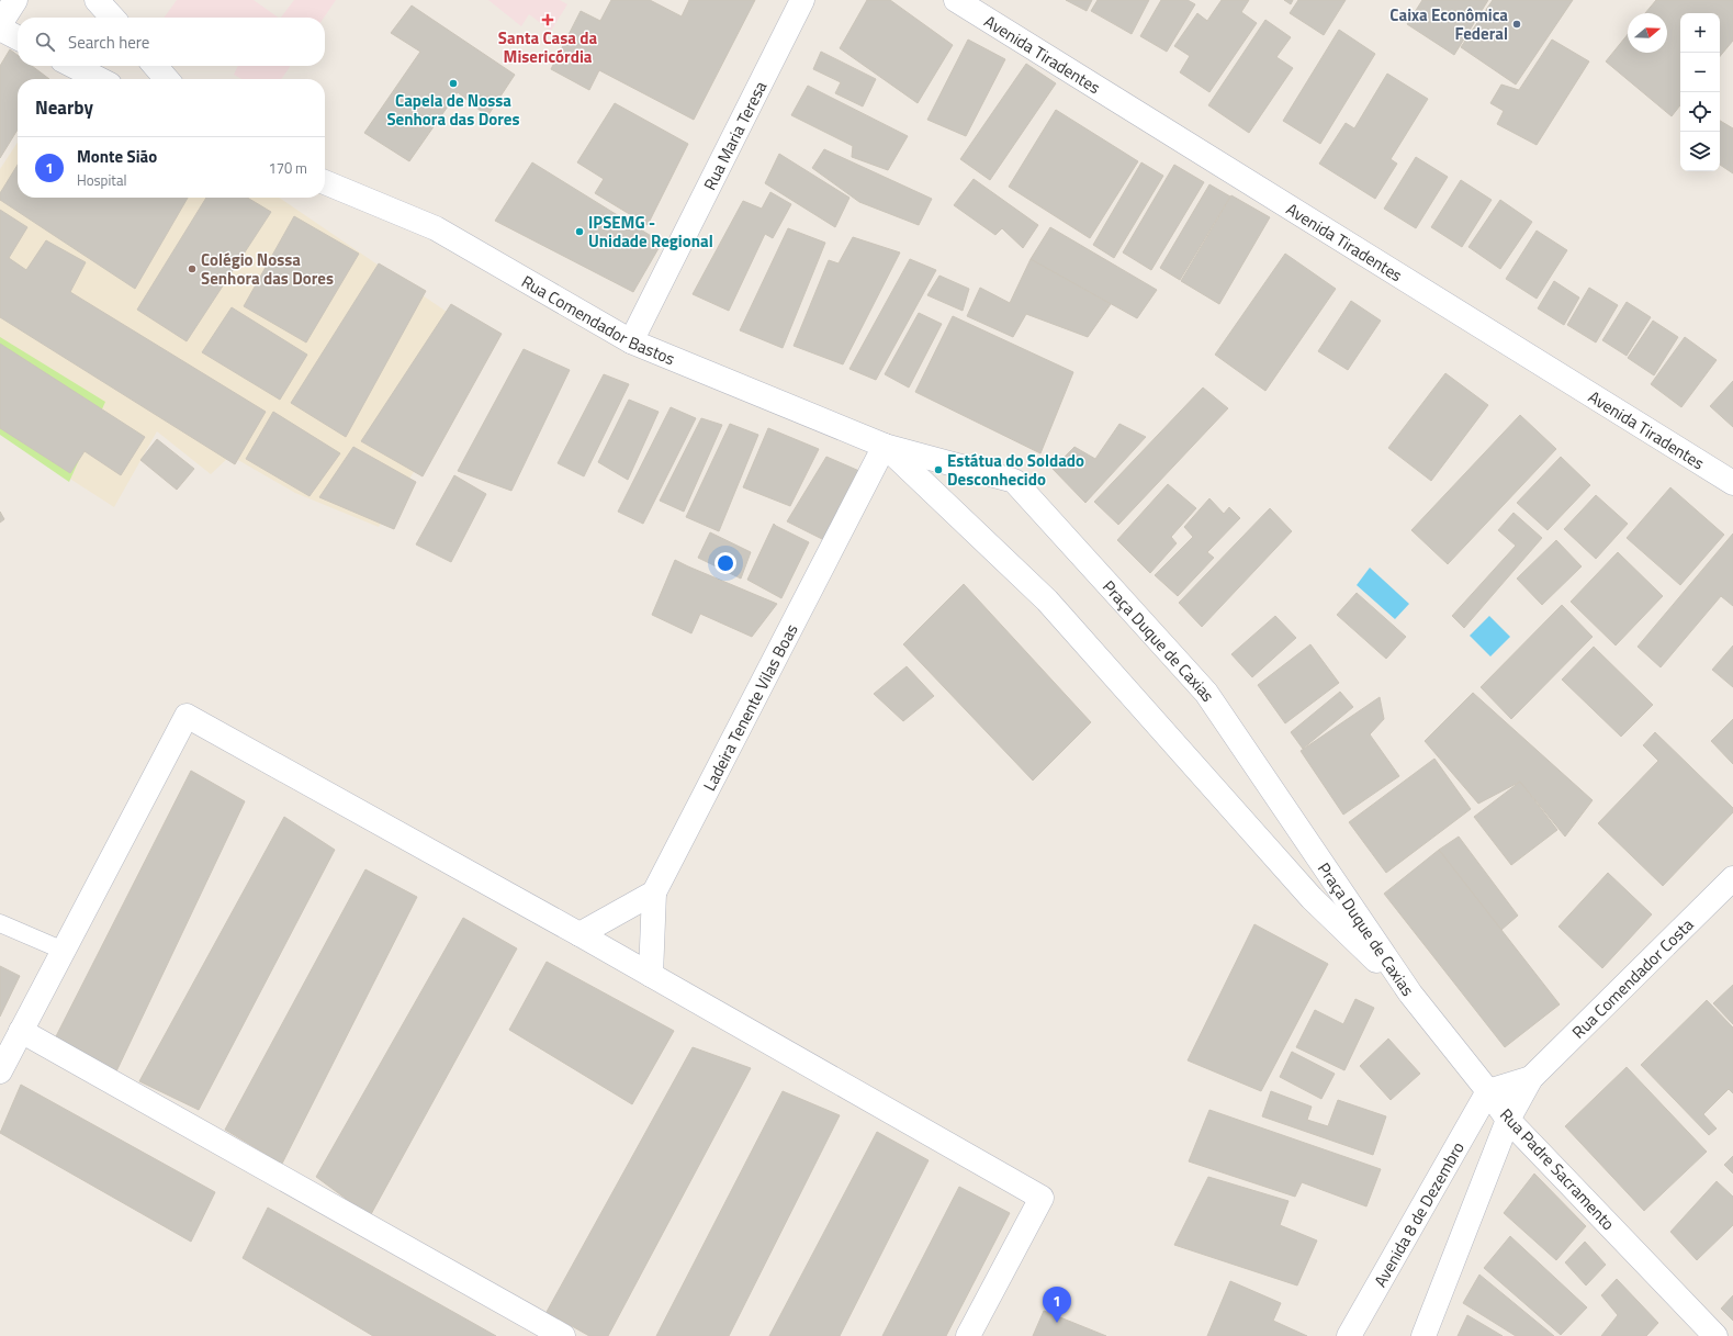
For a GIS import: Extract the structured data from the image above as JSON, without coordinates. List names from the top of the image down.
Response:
{
  "streets": {
    "street": [
      "Avenida Tiradentes",
      "Rua Maria Teresa",
      "Rua Comendador Bastos",
      "Praça Duque de Caxias",
      "Ladeira Tenente Vilas Boas",
      "Rua Comendador Costa",
      "Rua Padre Sacramento",
      "Avenida 8 de Dezembro"
    ]
  },
  "crossings": [
    ["Rua Maria Teresa", "Rua Comendador Bastos"],
    ["Rua Comendador Bastos", "Praça Duque de Caxias"],
    ["Rua Comendador Bastos", "Ladeira Tenente Vilas Boas"],
    ["Praça Duque de Caxias", "Ladeira Tenente Vilas Boas"],
    ["Praça Duque de Caxias", "Rua Padre Sacramento"],
    ["Rua Comendador Costa", "Rua Padre Sacramento"],
    ["Rua Comendador Costa", "Avenida 8 de Dezembro"],
    ["Rua Padre Sacramento", "Avenida 8 de Dezembro"]
  ],
  "places": {
    "health": ["Santa Casa da Misericórdia"],
    "other": [
      "Caixa Econômica Federal",
      "Capela de Nossa Senhora das Dores",
      "IPSEMG - Unidade Regional",
      "Colégio Nossa Senhora das Dores",
      "Estátua do Soldado Desconhecido"
    ]
  },
  "north": "right",
  "page": {
    "map_buttons": ["+", "−"],
    "search": "Search here",
    "heading": "Nearby",
    "list": [
      {
        "mark": "1",
        "name": "Monte Sião",
        "note": "Hospital",
        "value": "170 m"
      }
    ],
    "pins": "1"
  }
}
